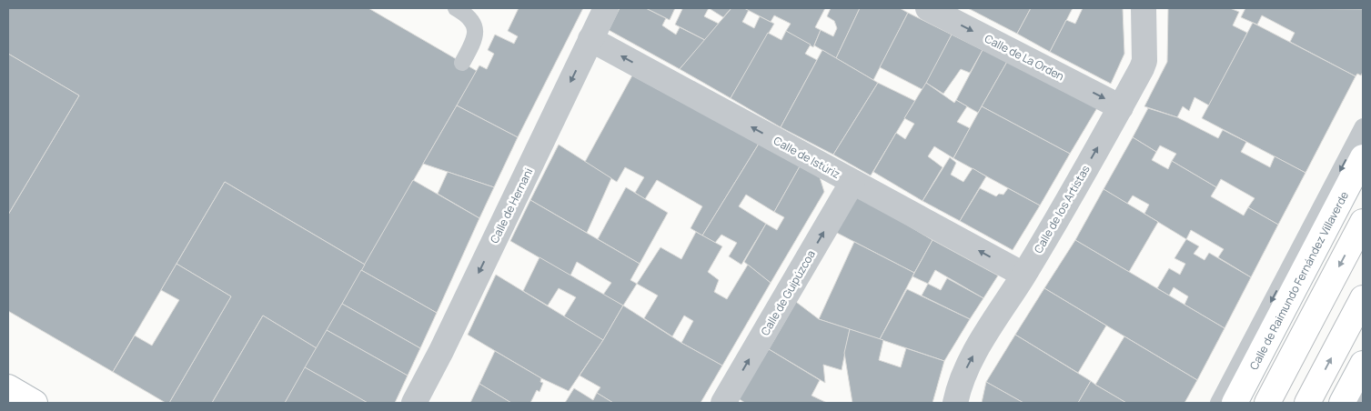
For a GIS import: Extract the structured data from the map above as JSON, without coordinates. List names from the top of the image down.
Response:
{
  "streets": {
    "main road": ["Calle de Raimundo Fernández Villaverde"],
    "street": [
      "Calle de La Orden",
      "Calle de Istúriz",
      "Calle de Hernani",
      "Calle de los Artistas",
      "Calle de Guipúzcoa"
    ]
  },
  "crossings": [
    ["Calle de La Orden", "Calle de los Artistas"],
    ["Calle de Istúriz", "Calle de Hernani"],
    ["Calle de Istúriz", "Calle de los Artistas"],
    ["Calle de Istúriz", "Calle de Guipúzcoa"]
  ],
  "one_way": [
    "Calle de La Orden",
    "Calle de Istúriz",
    "Calle de Hernani",
    "Calle de los Artistas",
    "Calle de Guipúzcoa"
  ]
}
